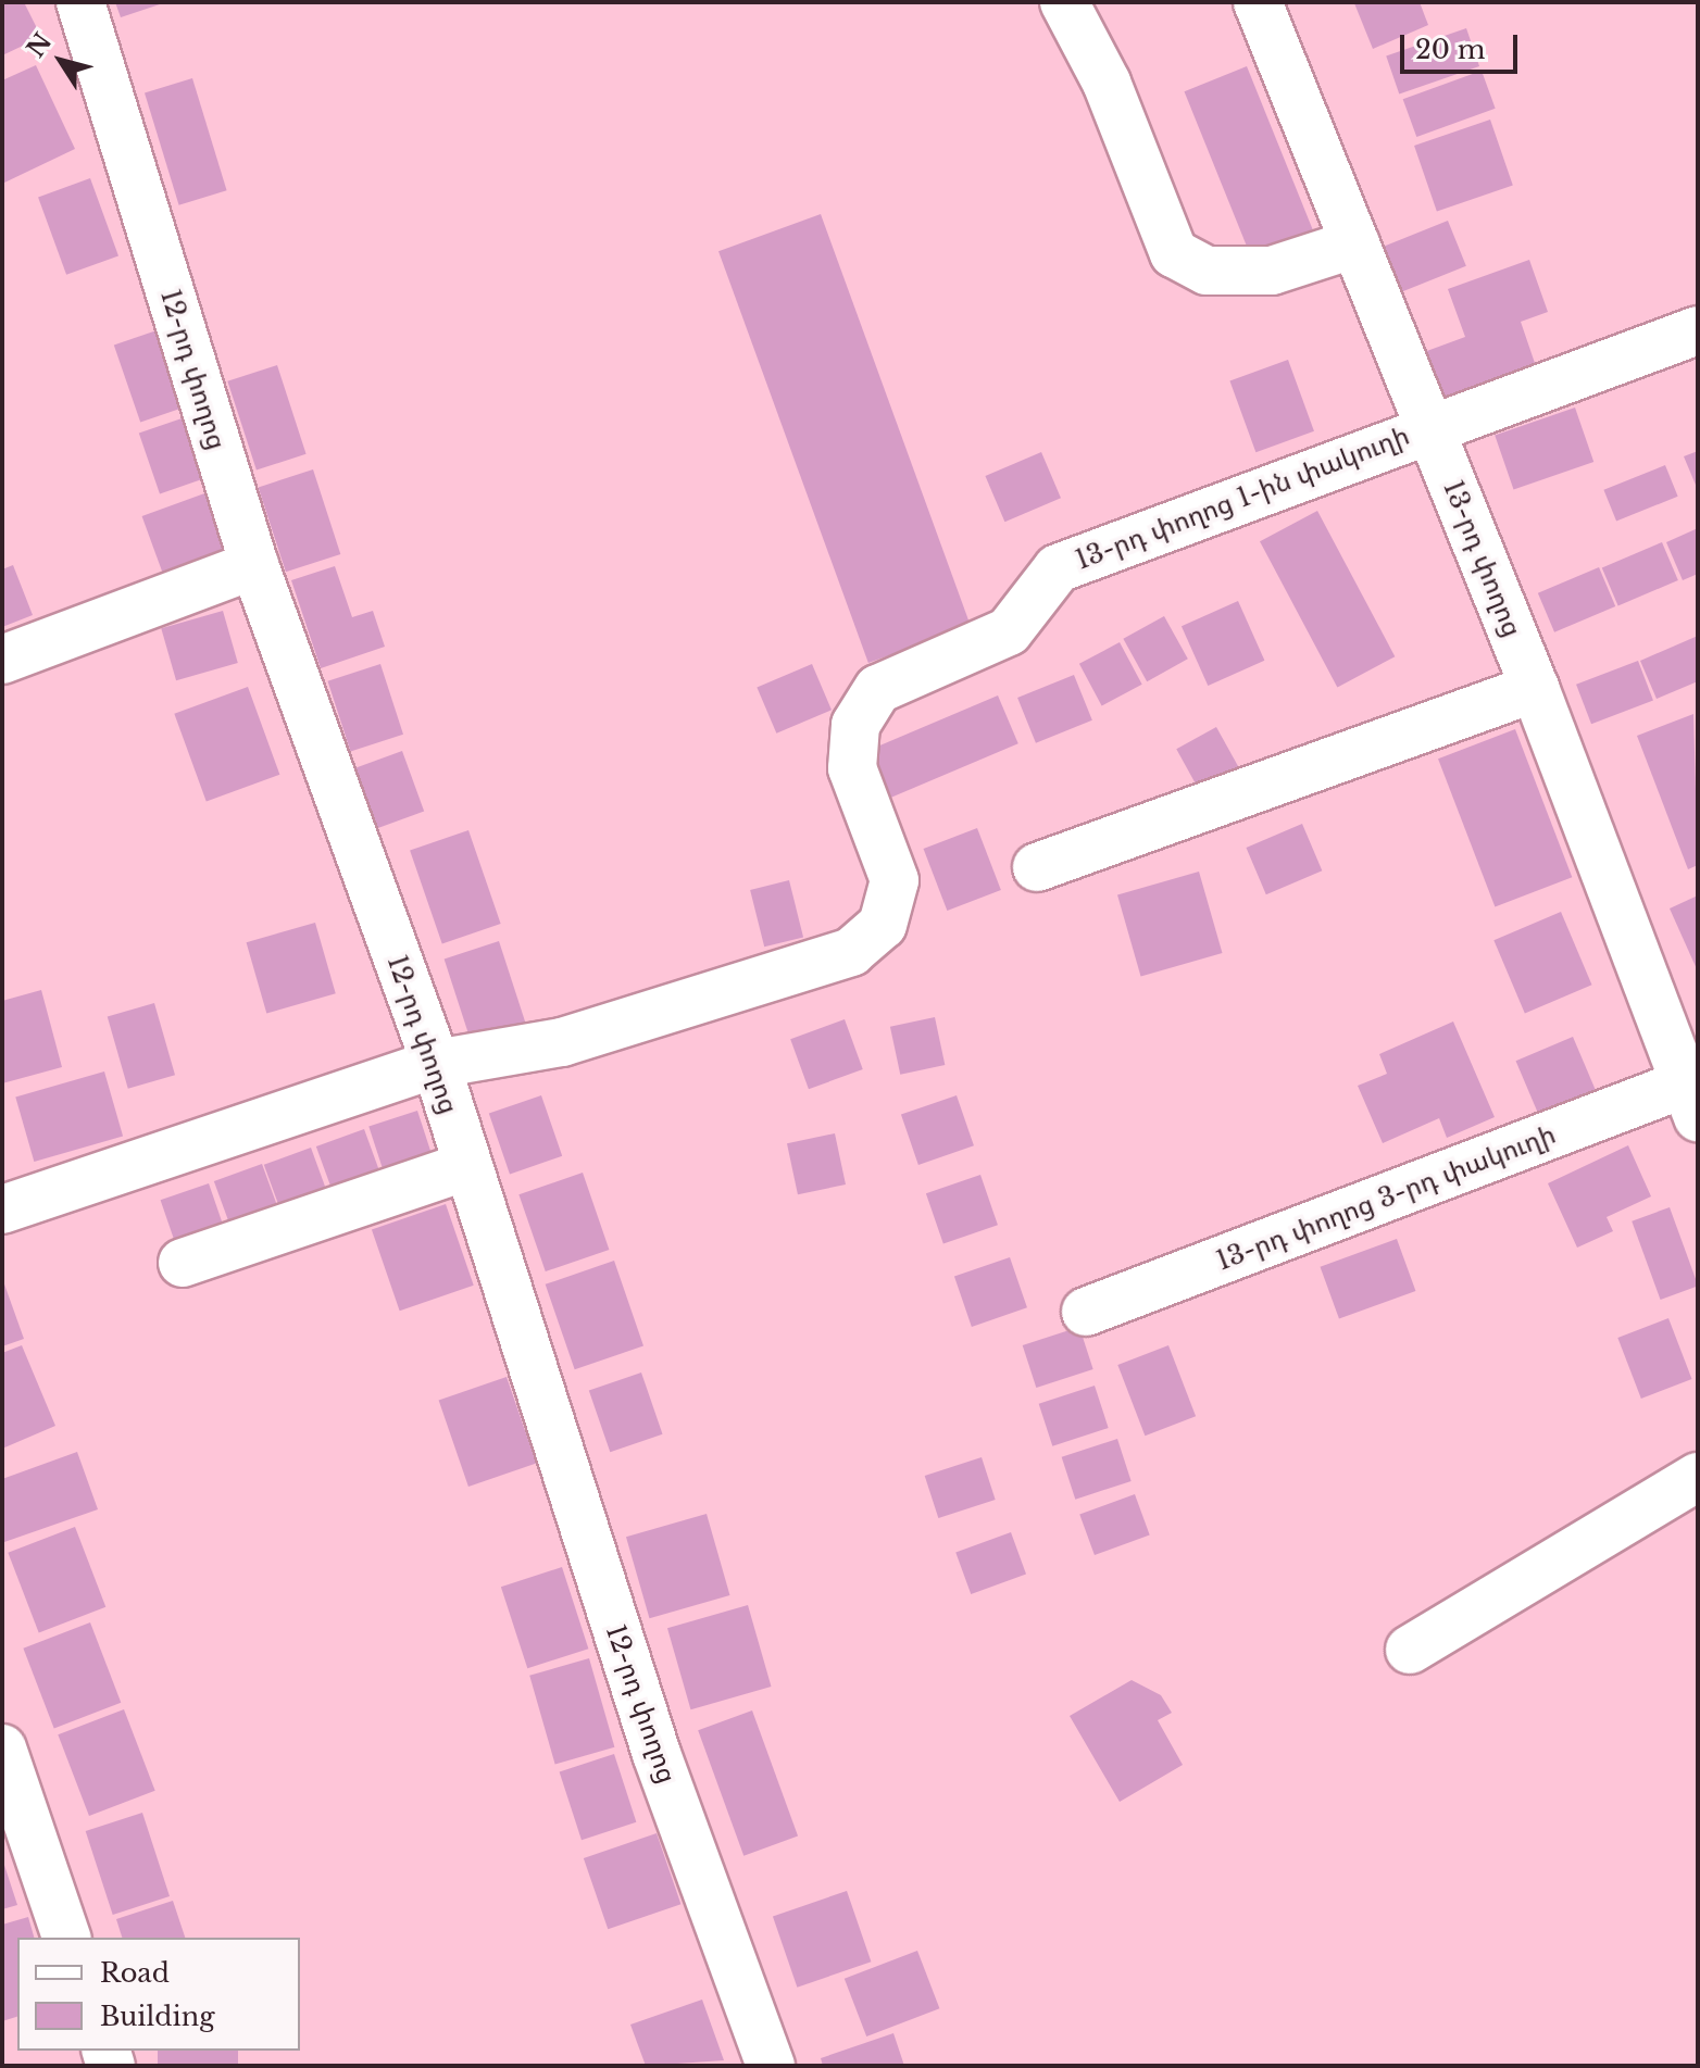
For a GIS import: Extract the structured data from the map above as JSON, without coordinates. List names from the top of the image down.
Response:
{
  "streets": {
    "street": [
      "12-րդ փողոց",
      "13-րդ փողոց 1-ին փակուղի",
      "13-րդ փողոց",
      "13-րդ փողոց 3-րդ փակուղի"
    ]
  },
  "crossings": [
    ["12-րդ փողոց", "13-րդ փողոց 1-ին փակուղի"],
    ["13-րդ փողոց 1-ին փակուղի", "13-րդ փողոց"],
    ["13-րդ փողոց", "13-րդ փողոց 3-րդ փակուղի"]
  ],
  "legend": ["Road", "Building"],
  "scale_bar": "20 m",
  "north": "top left"
}
